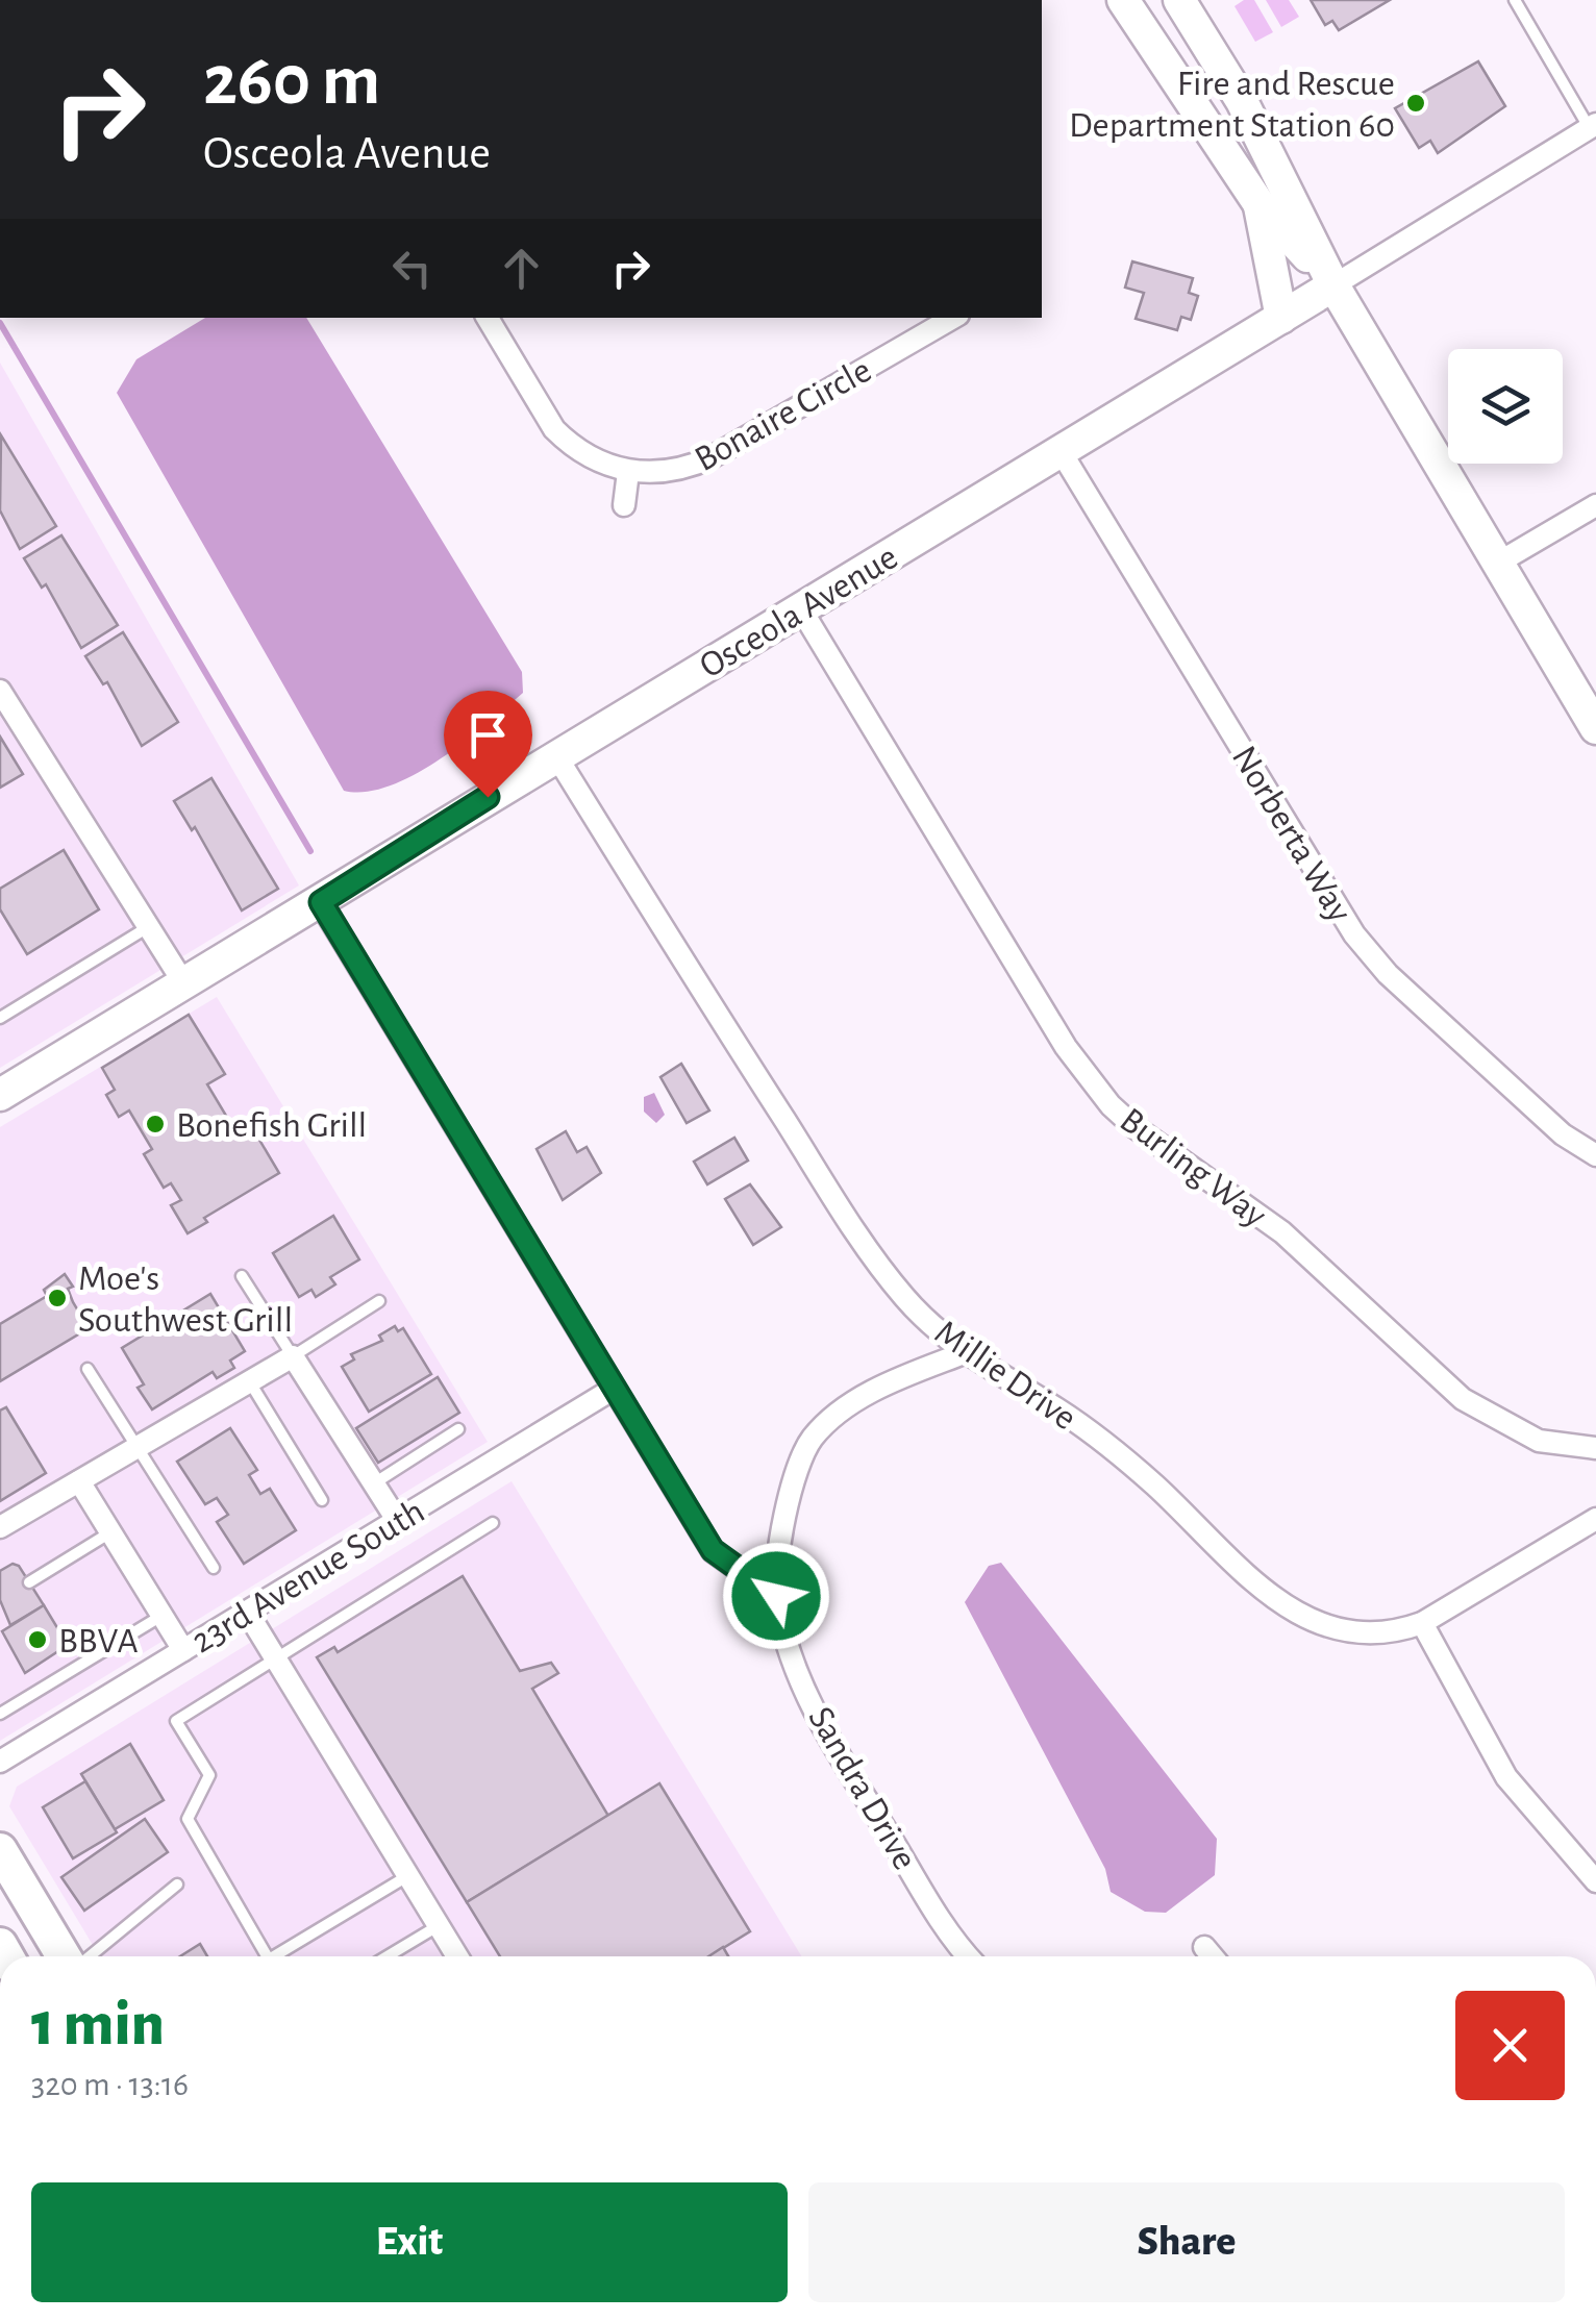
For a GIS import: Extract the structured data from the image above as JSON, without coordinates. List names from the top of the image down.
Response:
{
  "streets": {
    "street": [
      "Bonaire Circle",
      "Osceola Avenue",
      "Norberta Way",
      "Burling Way",
      "Millie Drive",
      "23rd Avenue South",
      "Sandra Drive"
    ]
  },
  "crossings": [
    ["Osceola Avenue", "Norberta Way"],
    ["Osceola Avenue", "Burling Way"],
    ["Osceola Avenue", "Millie Drive"],
    ["Millie Drive", "Sandra Drive"]
  ],
  "places": [
    "Fire and Rescue Department Station 60",
    "Bonefish Grill",
    "Moe's Southwest Grill",
    "BBVA"
  ],
  "page": {
    "turn": ["260 m", "Osceola Avenue"],
    "heading": ["1 min", "320 m · 13:16"],
    "buttons": ["Exit", "Share"]
  }
}
